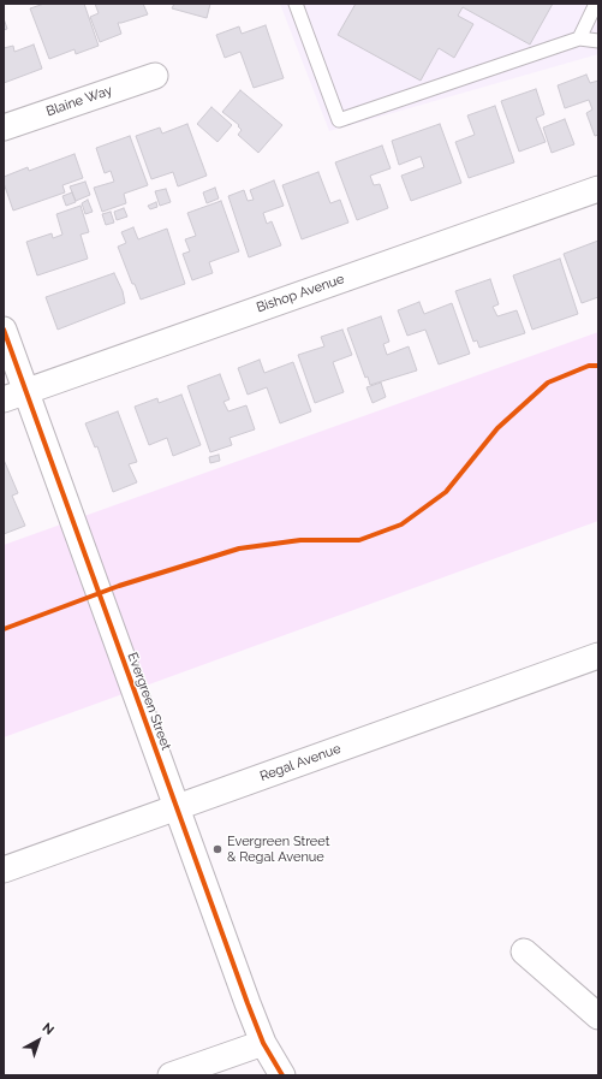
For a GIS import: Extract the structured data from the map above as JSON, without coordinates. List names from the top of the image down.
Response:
{
  "streets": {
    "street": [
      "Blaine Way",
      "Bishop Avenue",
      "Evergreen Street",
      "Regal Avenue"
    ]
  },
  "crossings": [
    ["Bishop Avenue", "Evergreen Street"],
    ["Evergreen Street", "Regal Avenue"]
  ],
  "places": ["Evergreen Street & Regal Avenue"],
  "north": "top right"
}
